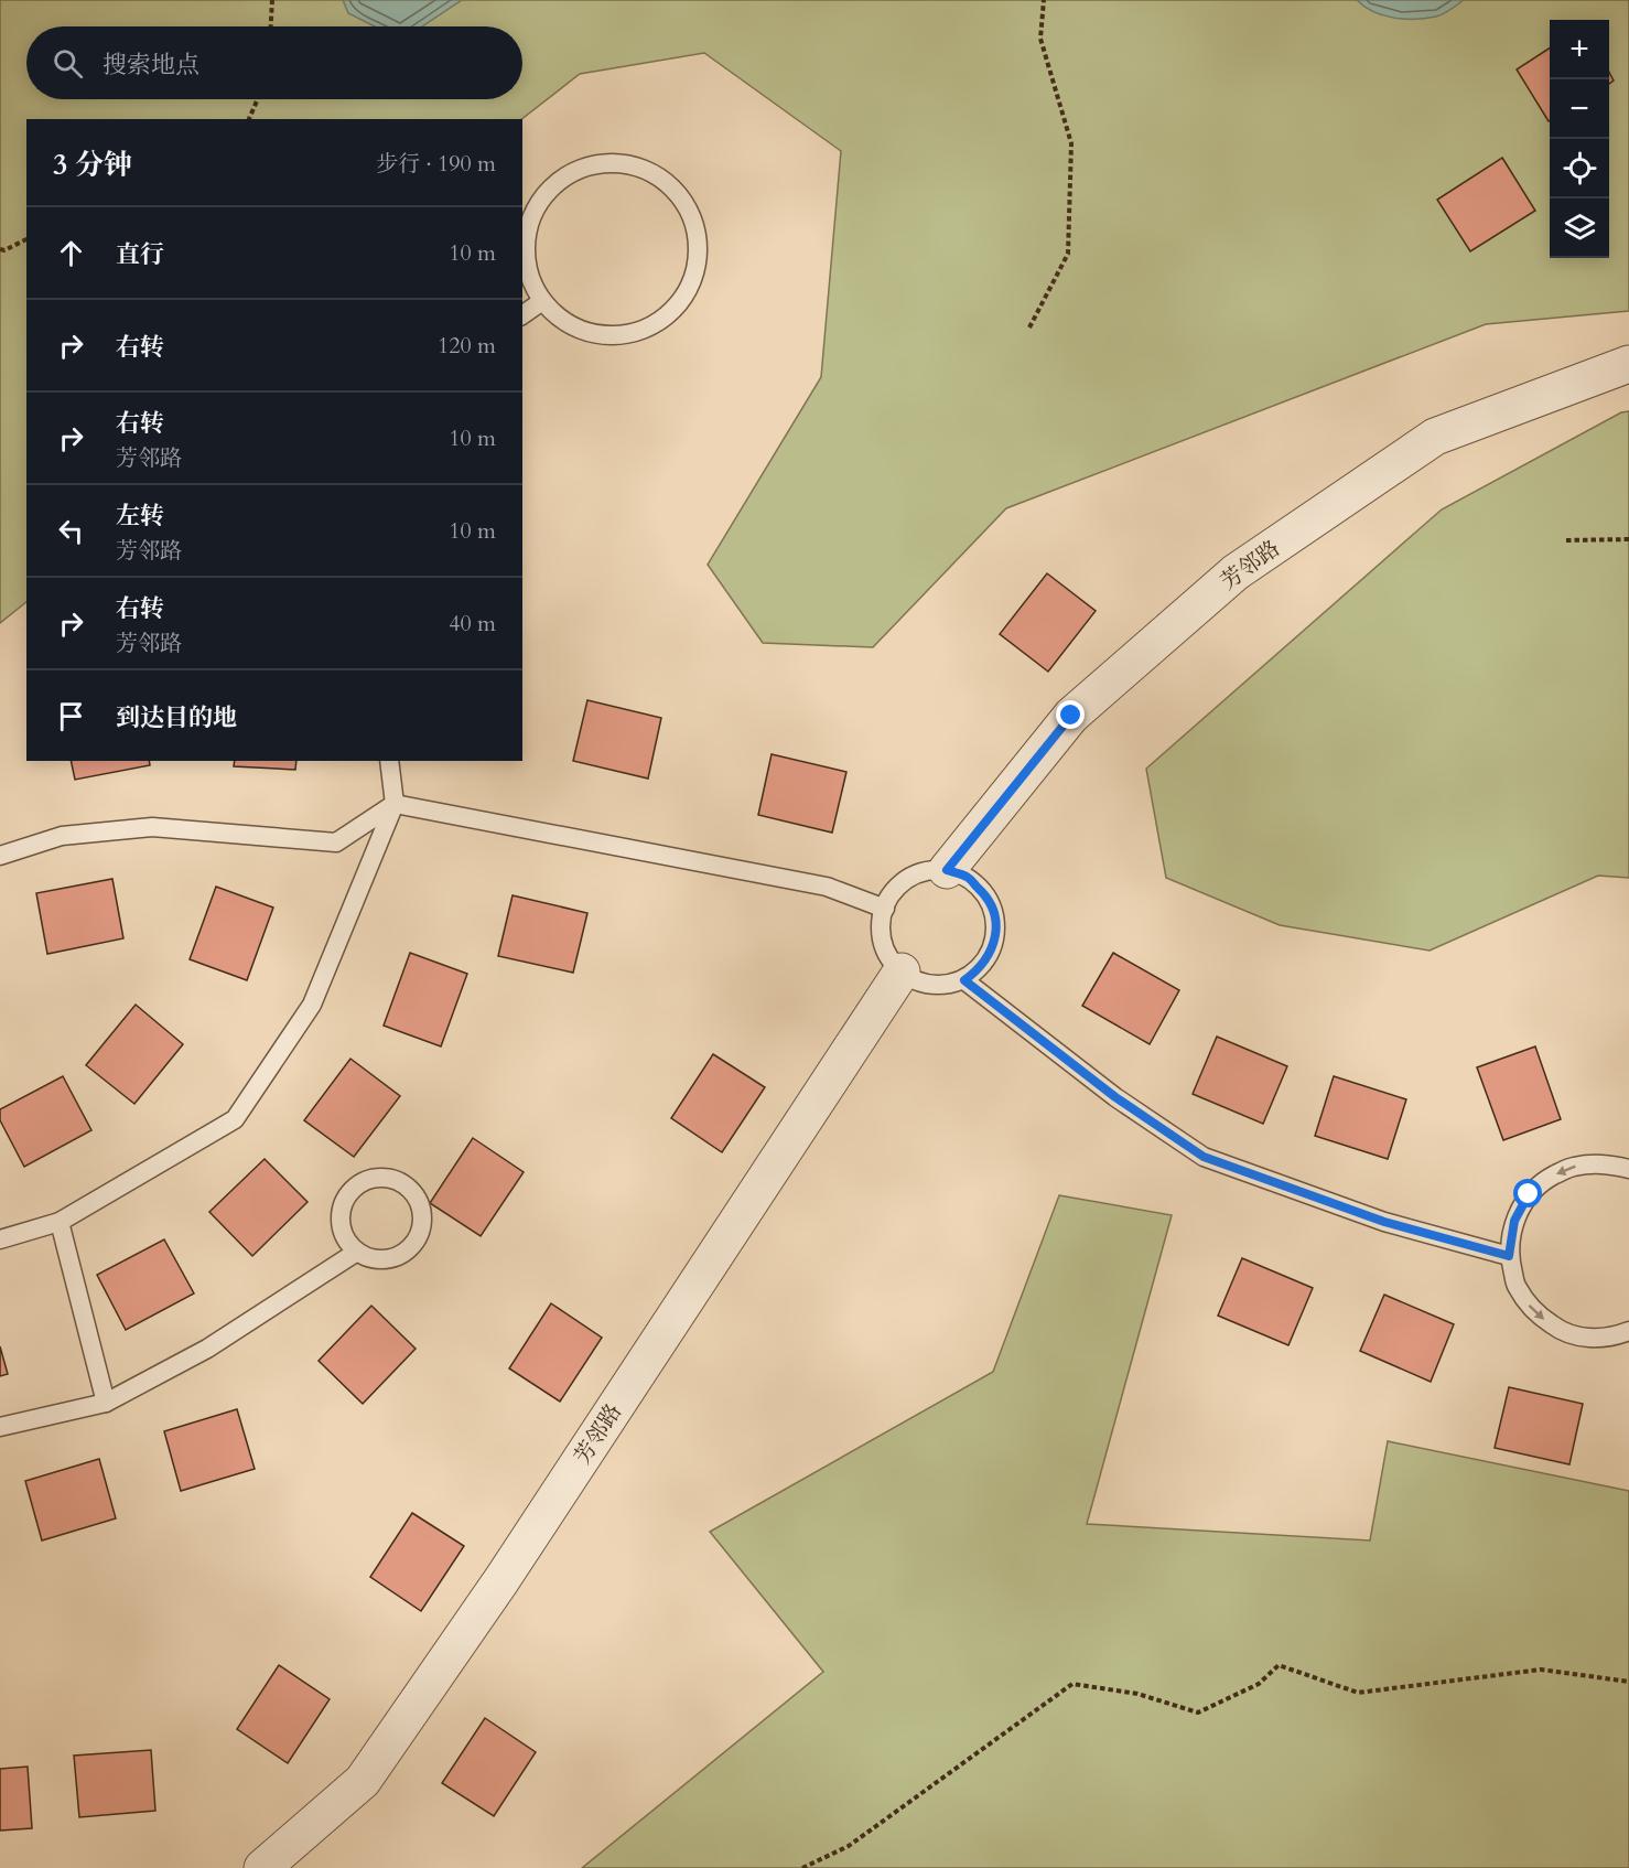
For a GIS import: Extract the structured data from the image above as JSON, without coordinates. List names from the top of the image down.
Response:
{
  "streets": {
    "street": ["芳邻路"]
  },
  "page": {
    "map_buttons": ["+", "−"],
    "search": "搜索地点",
    "heading": ["3 分钟", "步行 · 190 m"],
    "list": [
      ["直行", "10 m"],
      ["右转", "120 m"],
      ["右转", "芳邻路", "10 m"],
      ["左转", "芳邻路", "10 m"],
      ["右转", "芳邻路", "40 m"],
      "到达目的地"
    ]
  }
}
